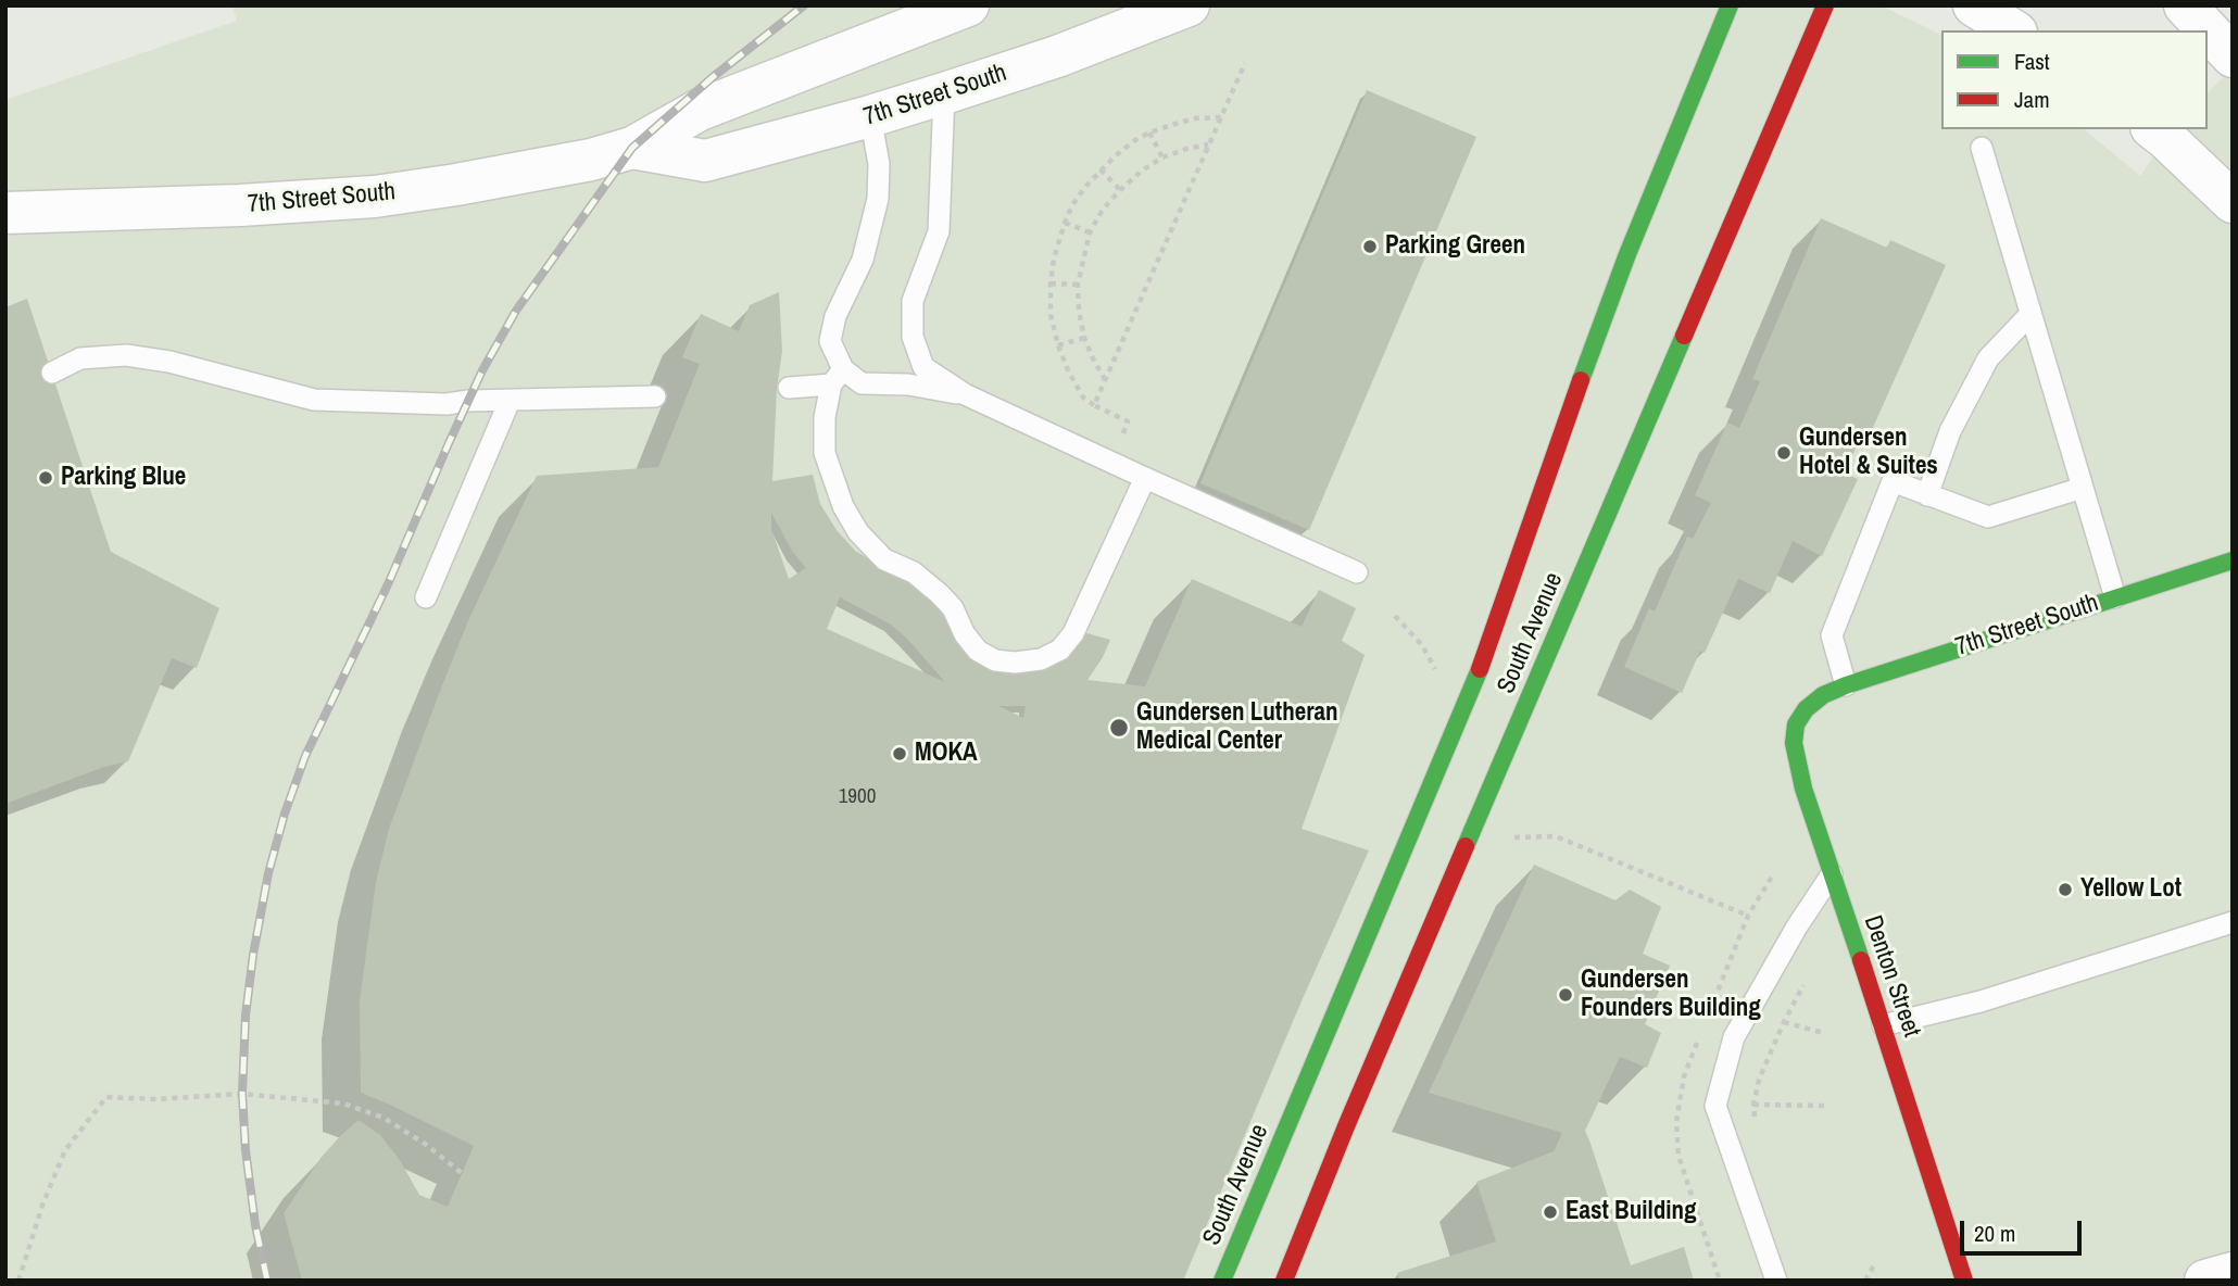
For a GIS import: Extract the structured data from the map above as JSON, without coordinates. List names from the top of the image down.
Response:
{
  "streets": {
    "main road": ["7th Street South", "South Avenue", "Denton Street"]
  },
  "crossings": [
    ["7th Street South", "Denton Street"]
  ],
  "places": [
    "Parking Green",
    "Gundersen Hotel & Suites",
    "Parking Blue",
    "Gundersen Lutheran Medical Center",
    "MOKA",
    "Yellow Lot",
    "Gundersen Founders Building",
    "East Building"
  ],
  "house_numbers": ["1900"],
  "legend": ["Fast", "Jam"],
  "scale_bar": "20 m"
}
